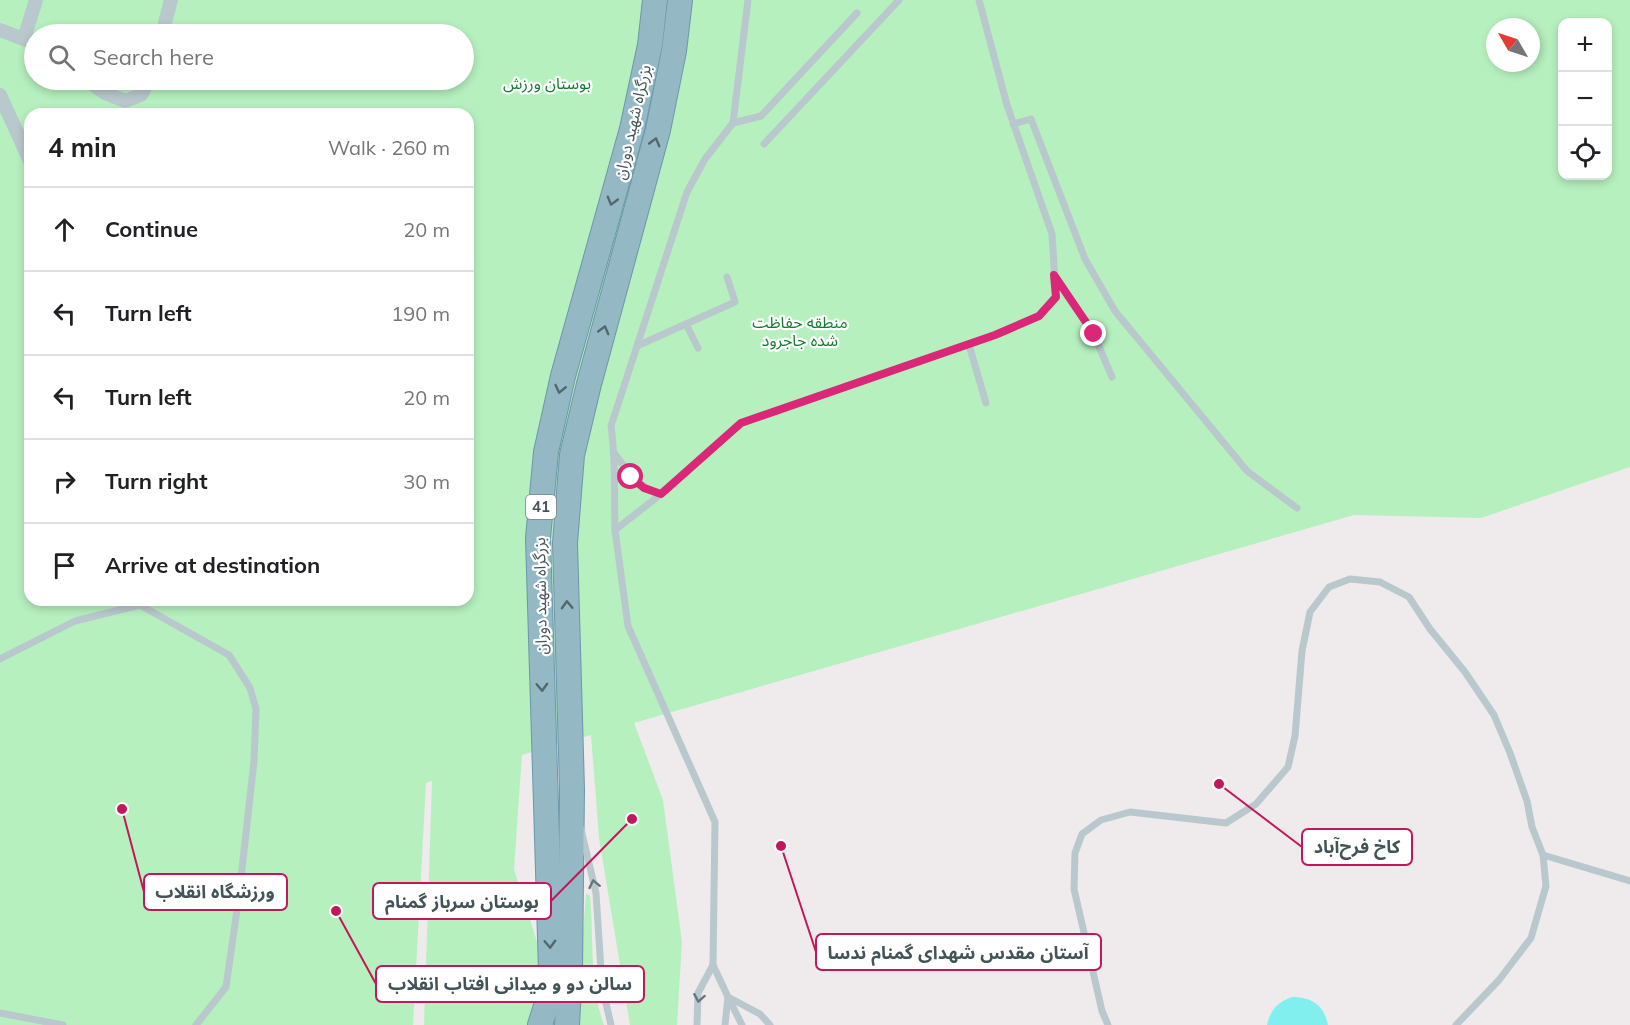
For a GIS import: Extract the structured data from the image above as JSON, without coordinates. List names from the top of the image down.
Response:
{
  "streets": {
    "highway": ["بزرگراه شهید دوران", "41"]
  },
  "parks": ["بوستان ورزش", "منطقه حفاظت شده جاجرود"],
  "places": [
    "کاخ فرح‌آباد",
    "ورزشگاه انقلاب",
    "بوستان سرباز گمنام",
    "آستان مقدس شهدای گمنام ندسا",
    "سالن دو و میدانی افتاب انقلاب"
  ],
  "north": "top left",
  "page": {
    "map_buttons": ["+", "−"],
    "search": "Search here",
    "heading": ["4 min", "Walk · 260 m"],
    "list": [
      ["Continue", "20 m"],
      ["Turn left", "190 m"],
      ["Turn left", "20 m"],
      ["Turn right", "30 m"],
      "Arrive at destination"
    ]
  }
}
